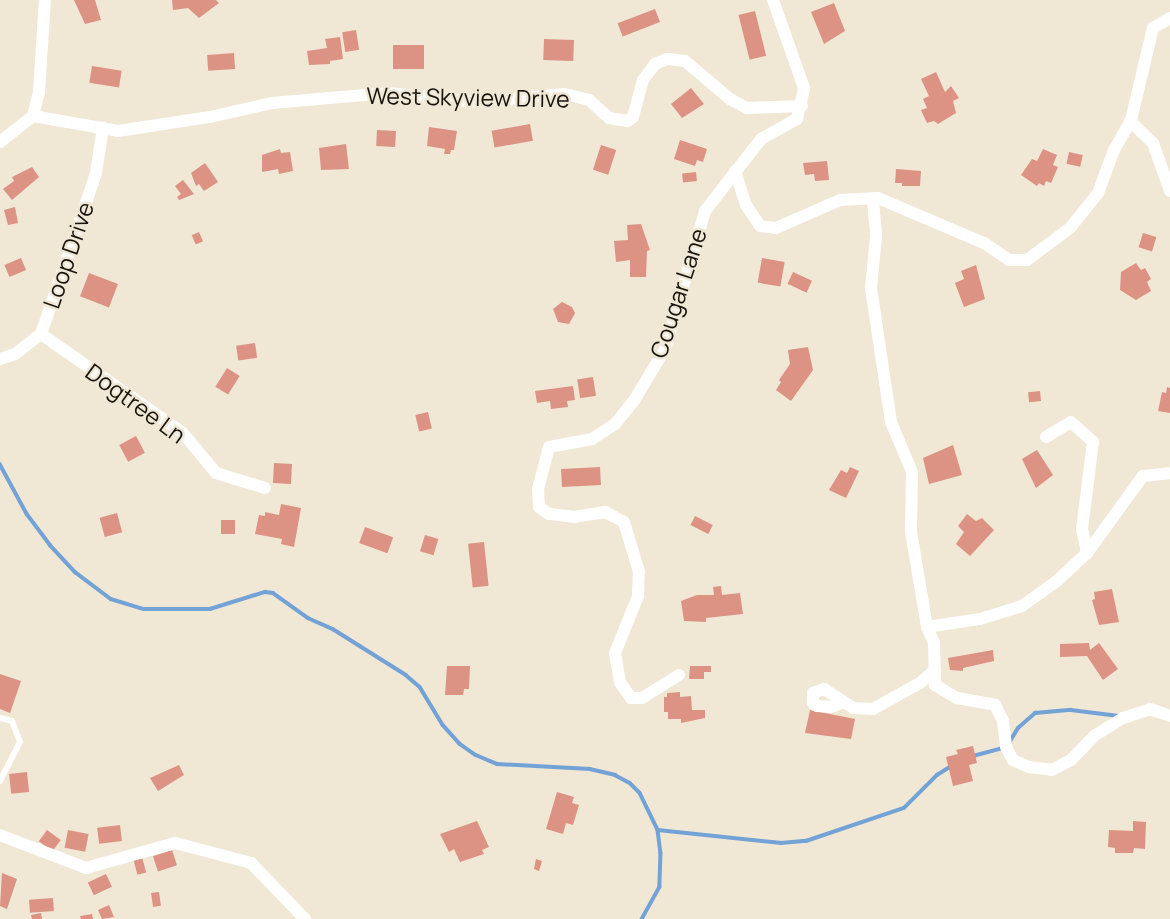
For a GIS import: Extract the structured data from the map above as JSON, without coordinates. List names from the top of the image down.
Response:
{
  "streets": {
    "street": [
      "West Skyview Drive",
      "Loop Drive",
      "Cougar Lane",
      "Dogtree Ln"
    ]
  },
  "crossings": [
    ["West Skyview Drive", "Loop Drive"],
    ["West Skyview Drive", "Cougar Lane"],
    ["Loop Drive", "Dogtree Ln"]
  ]
}
